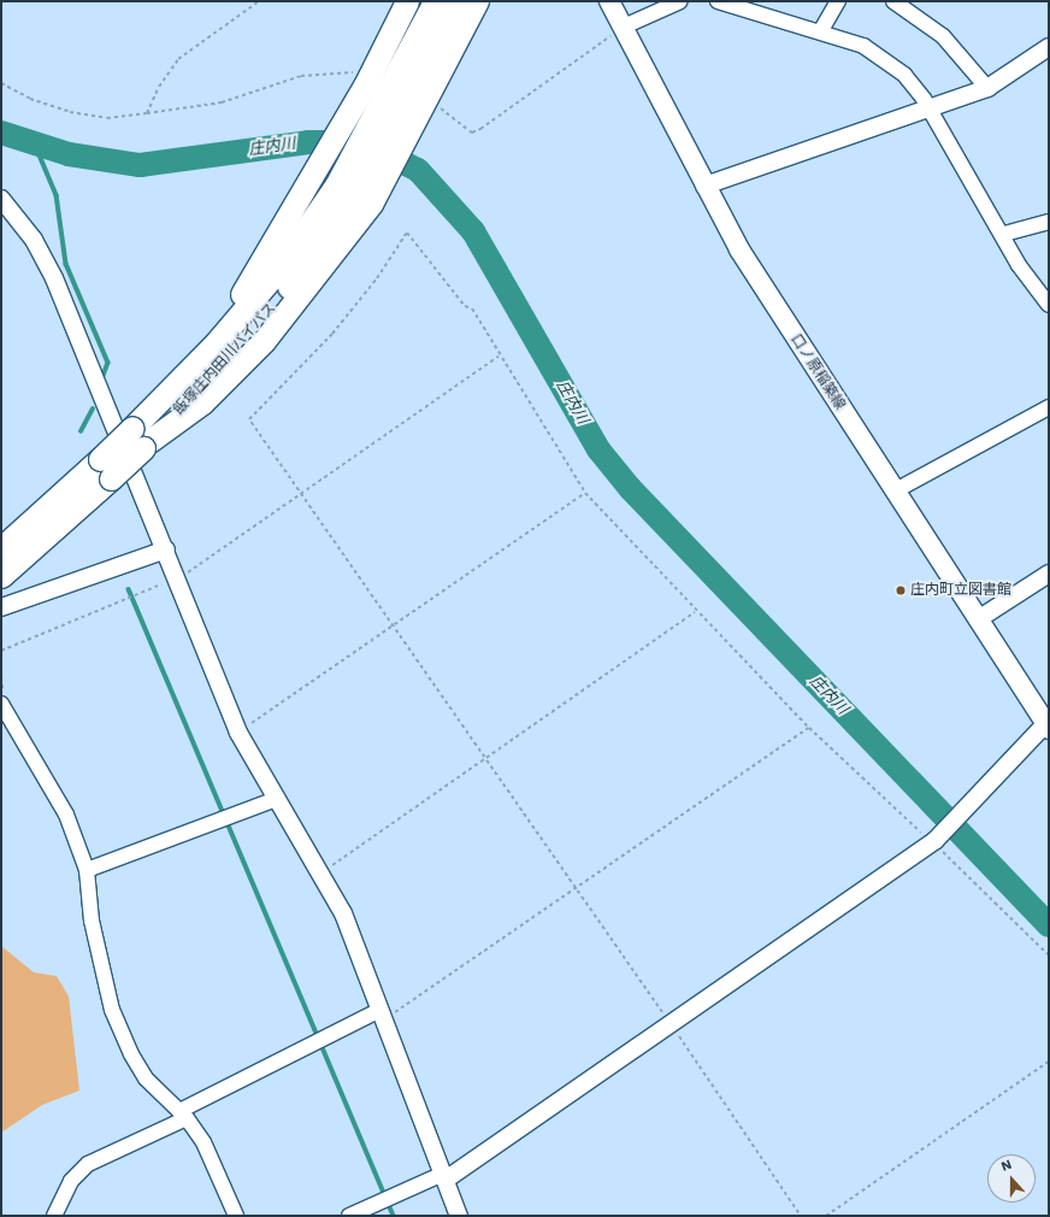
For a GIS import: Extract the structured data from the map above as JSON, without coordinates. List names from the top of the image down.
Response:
{
  "streets": {
    "highway": ["飯塚庄内田川バイパス"],
    "main road": ["口ノ原稲築線"]
  },
  "water": ["庄内川"],
  "places": ["庄内町立図書館"],
  "north": "top"
}
